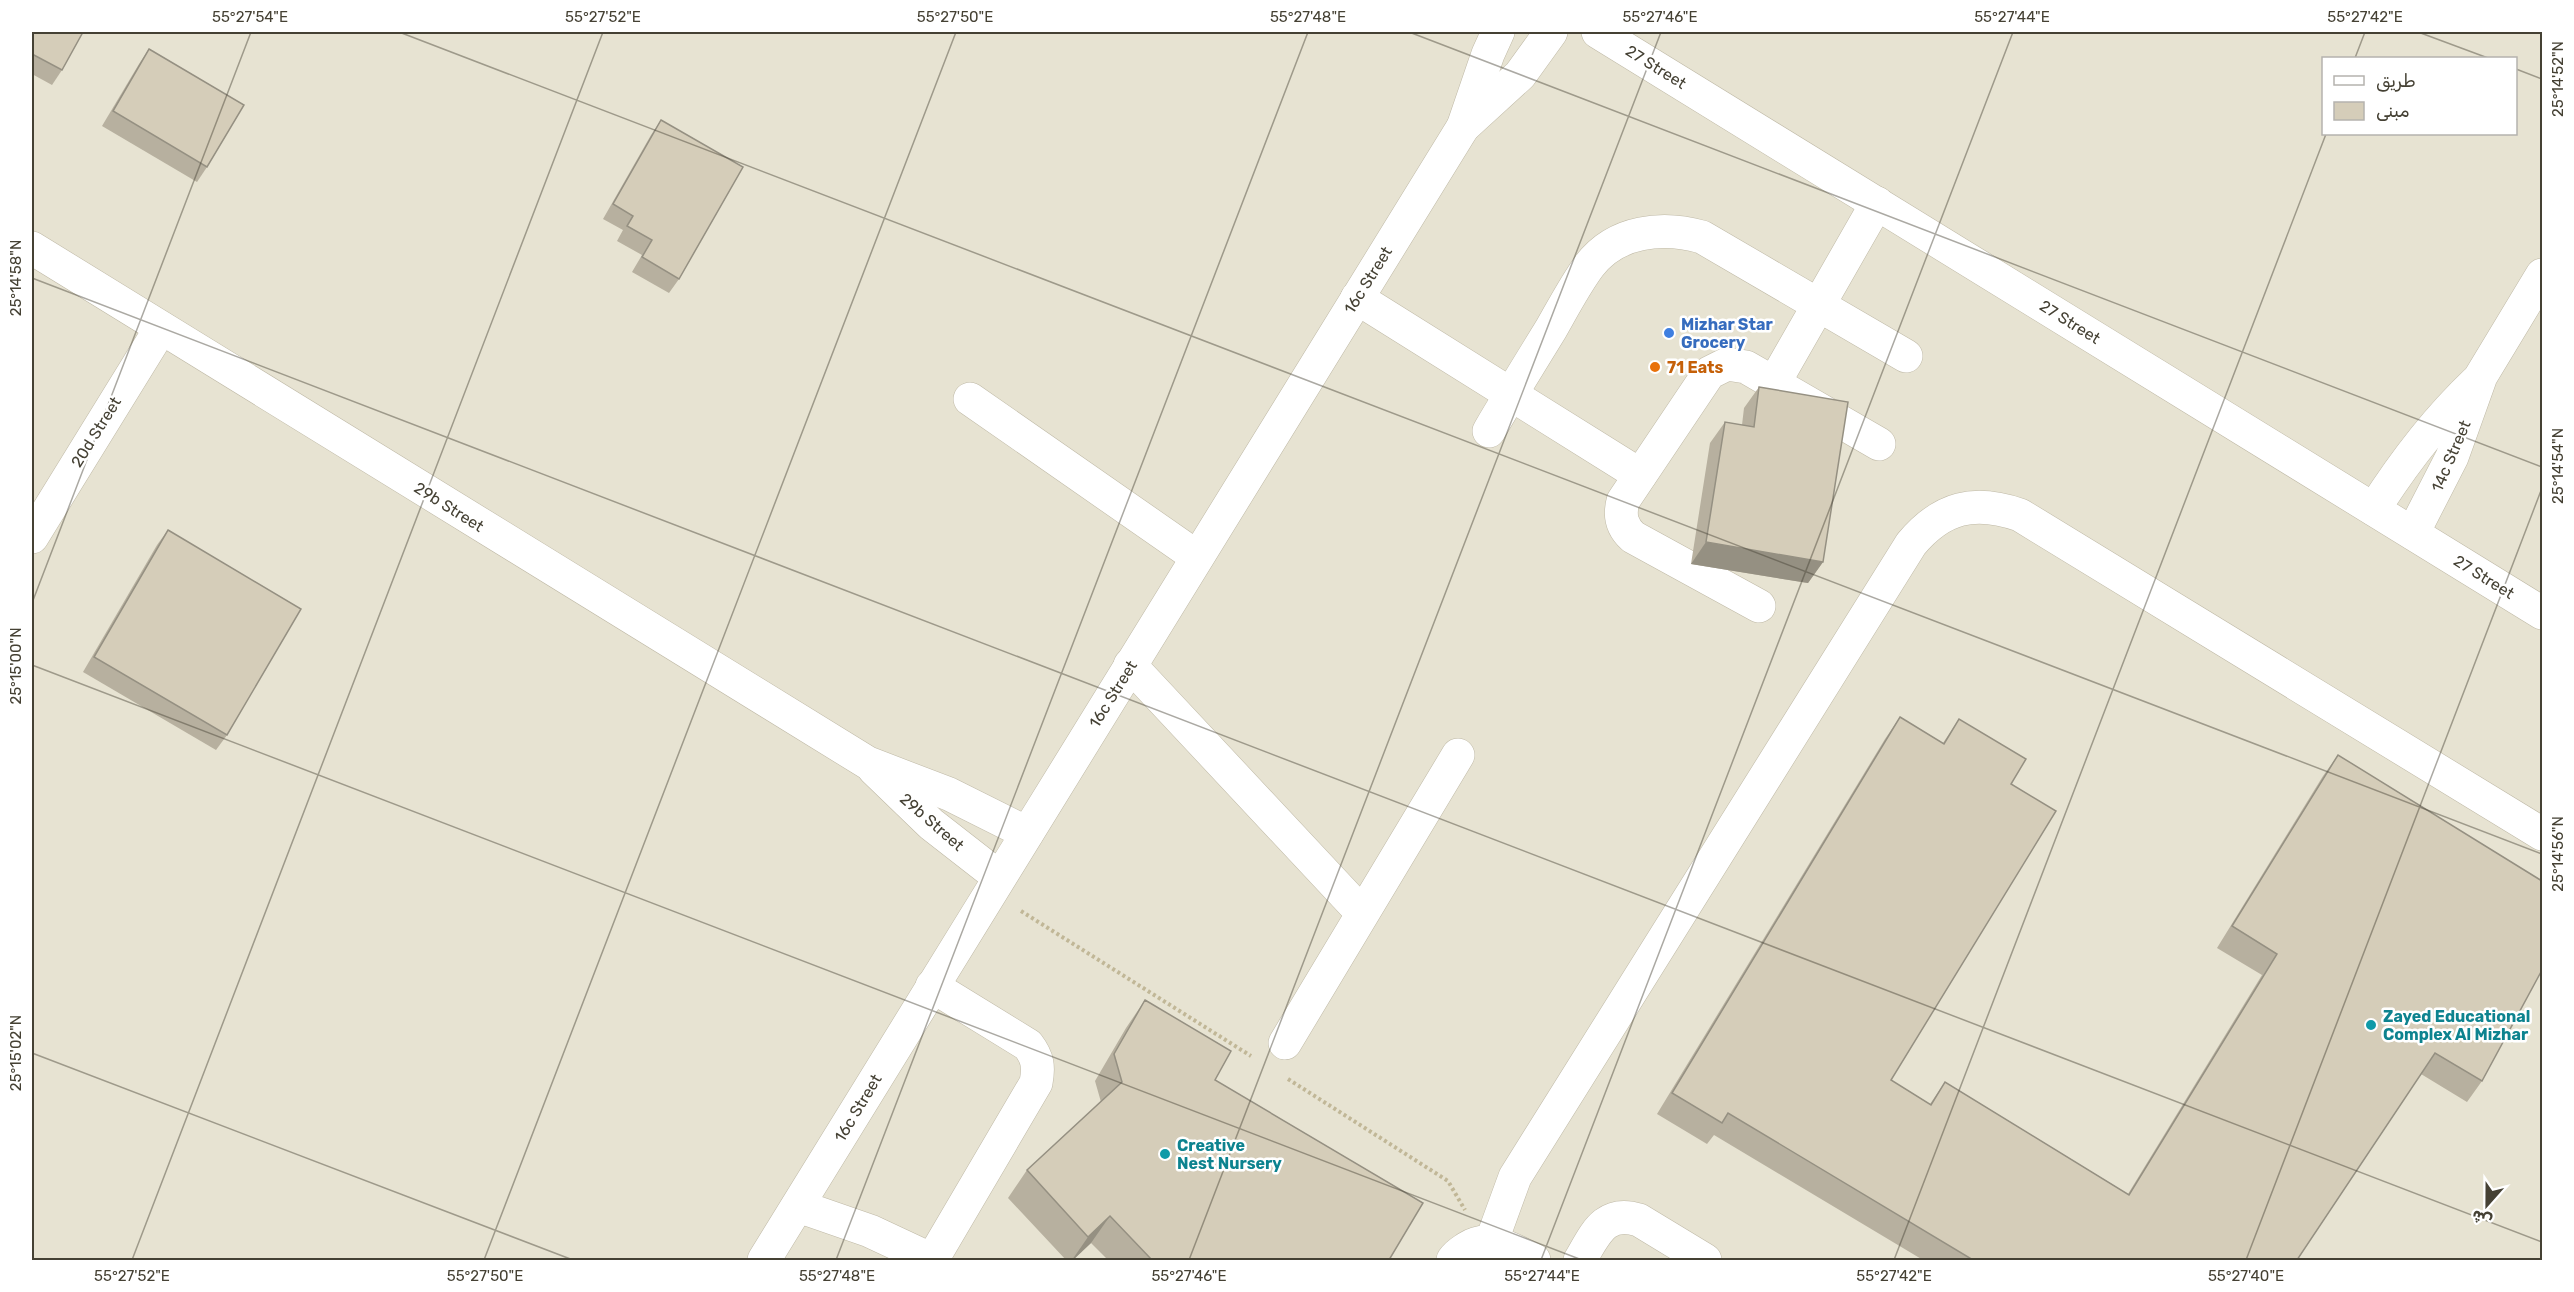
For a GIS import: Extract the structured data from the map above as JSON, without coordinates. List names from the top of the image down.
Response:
{
  "streets": {
    "street": [
      "27 Street",
      "16c Street",
      "20d Street",
      "14c Street",
      "29b Street"
    ]
  },
  "crossings": [
    ["27 Street", "14c Street"],
    ["16c Street", "29b Street"],
    ["20d Street", "29b Street"]
  ],
  "places": [
    "Mizhar Star Grocery",
    "71 Eats",
    "Zayed Educational Complex Al Mizhar",
    "Creative Nest Nursery"
  ],
  "legend": ["طريق", "مبنى"],
  "north": "bottom",
  "coordinates": [
    "55°27'54\"E",
    "55°27'52\"E",
    "55°27'50\"E",
    "55°27'48\"E",
    "55°27'46\"E",
    "55°27'44\"E",
    "55°27'42\"E",
    "25°14'52\"N",
    "25°14'58\"N",
    "25°14'54\"N",
    "25°15'00\"N",
    "25°14'56\"N",
    "25°15'02\"N",
    "55°27'40\"E"
  ]
}
